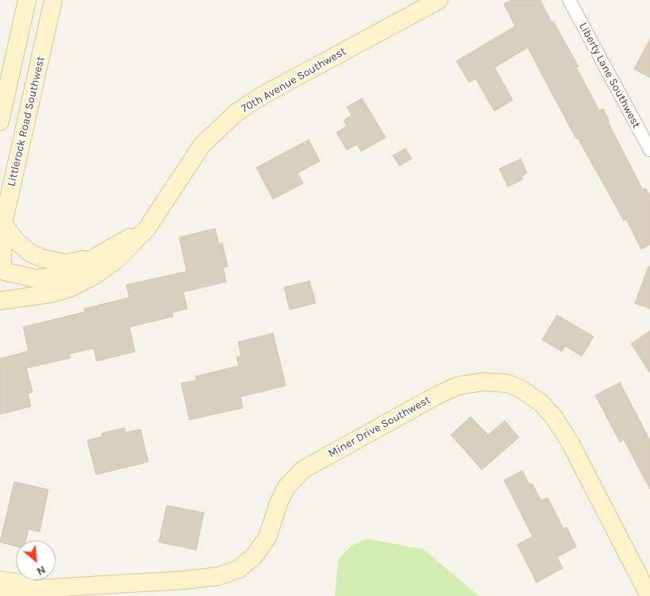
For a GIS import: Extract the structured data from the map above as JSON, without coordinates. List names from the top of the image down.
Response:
{
  "streets": {
    "street": [
      "Liberty Lane Southwest",
      "70th Avenue Southwest",
      "Littlerock Road Southwest",
      "Miner Drive Southwest"
    ]
  },
  "crossings": [
    ["70th Avenue Southwest", "Littlerock Road Southwest"]
  ],
  "north": "bottom right"
}
